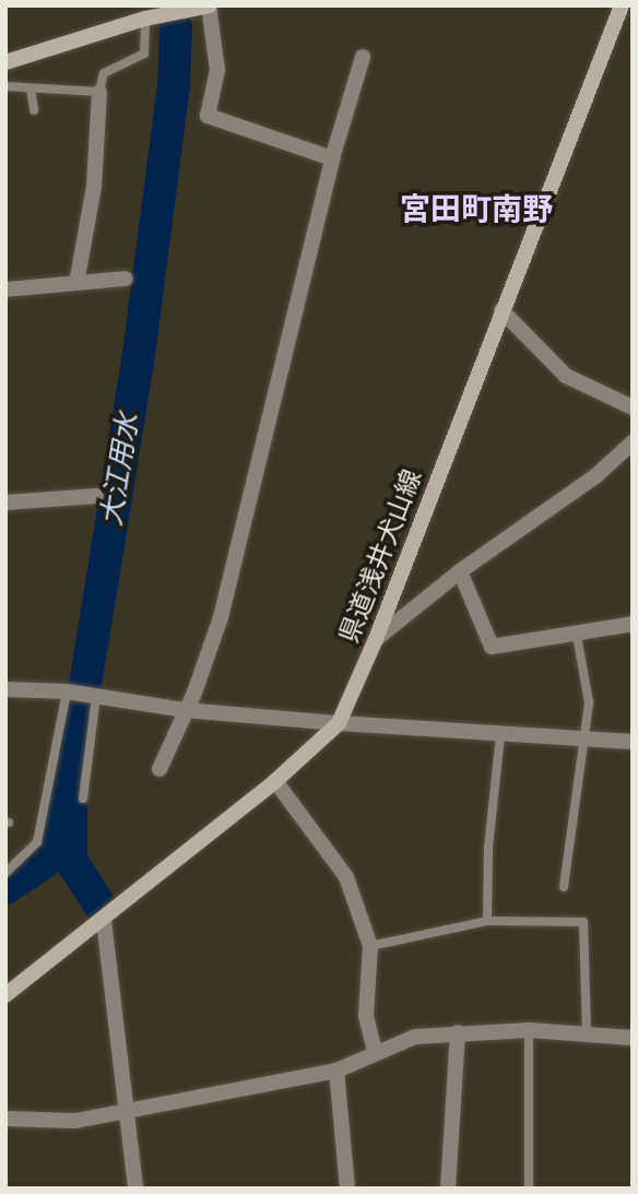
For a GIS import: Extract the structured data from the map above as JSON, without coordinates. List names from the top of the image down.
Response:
{
  "streets": {
    "main road": ["県道浅井犬山線"]
  },
  "districts": ["宮田町南野"],
  "water": ["大江用水"]
}
